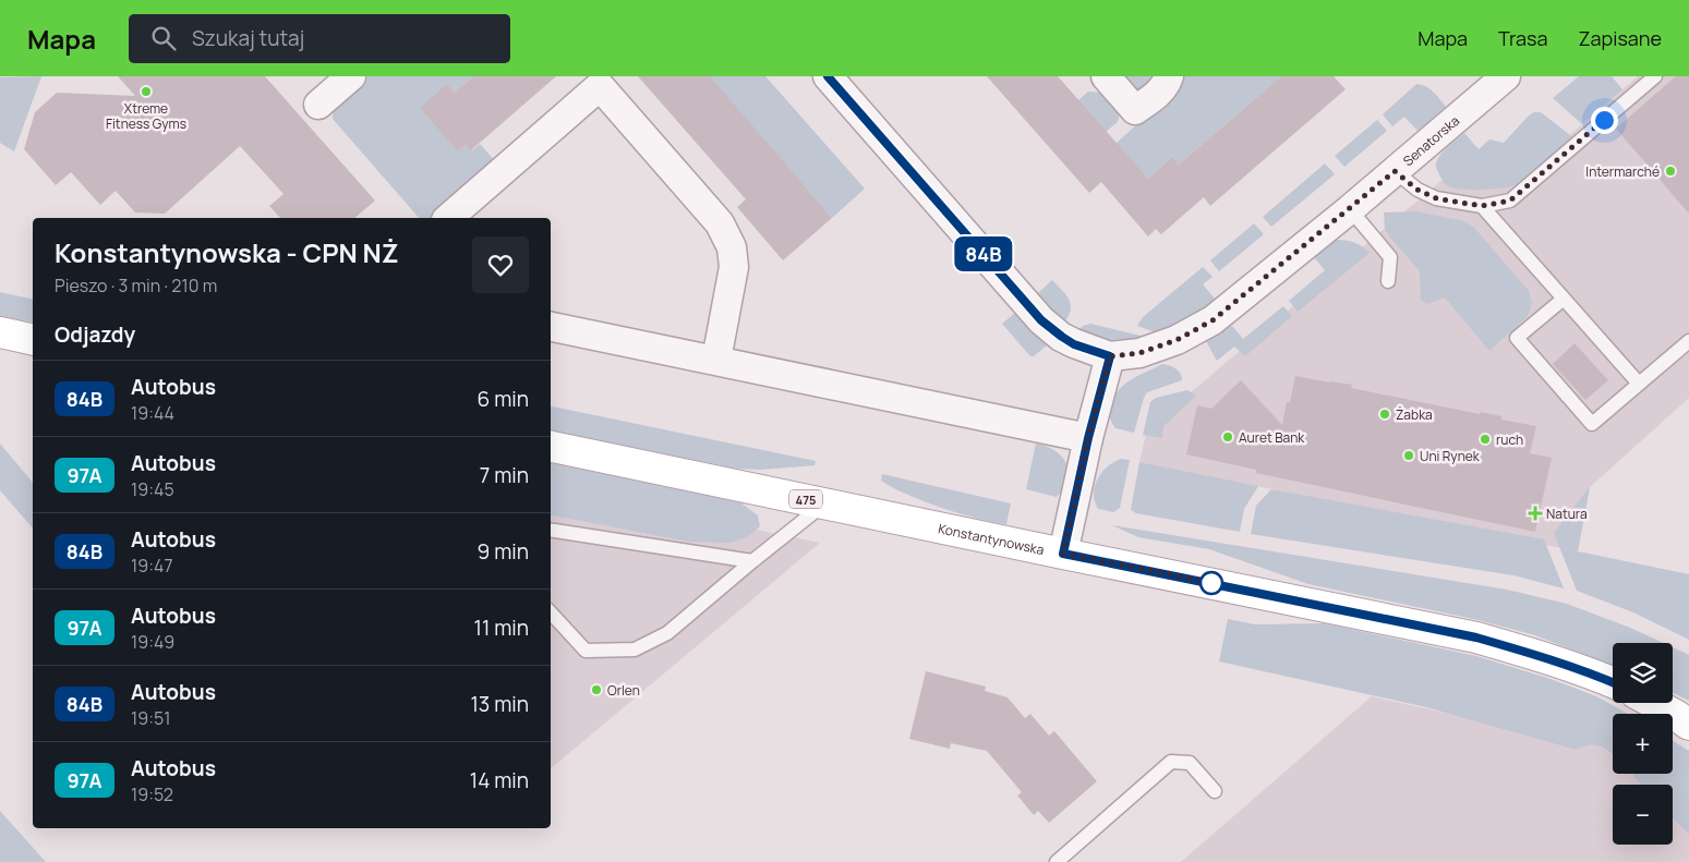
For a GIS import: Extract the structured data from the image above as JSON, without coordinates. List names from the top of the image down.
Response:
{
  "streets": {
    "main road": ["475", "Konstantynowska"],
    "street": ["Senatorska"]
  },
  "places": {
    "other": [
      "Xtreme Fitness Gyms",
      "Intermarché",
      "Żabka",
      "Auret Bank",
      "ruch",
      "Uni Rynek",
      "Orlen"
    ],
    "health": ["Natura"]
  },
  "lines": ["bus line 84B"],
  "page": {
    "header": "Mapa",
    "search": "Szukaj tutaj",
    "nav": ["Mapa", "Trasa", "Zapisane"],
    "on_map": "84B",
    "heading": [
      ["Konstantynowska - CPN NŻ", "Pieszo · 3 min · 210 m"],
      "Odjazdy"
    ],
    "list": [
      {
        "mark": "84B",
        "name": "Autobus",
        "note": "19:44",
        "value": "6 min"
      },
      {
        "mark": "97A",
        "name": "Autobus",
        "note": "19:45",
        "value": "7 min"
      },
      {
        "mark": "84B",
        "name": "Autobus",
        "note": "19:47",
        "value": "9 min"
      },
      {
        "mark": "97A",
        "name": "Autobus",
        "note": "19:49",
        "value": "11 min"
      },
      {
        "mark": "84B",
        "name": "Autobus",
        "note": "19:51",
        "value": "13 min"
      },
      {
        "mark": "97A",
        "name": "Autobus",
        "note": "19:52",
        "value": "14 min"
      }
    ],
    "map_buttons": ["+", "−"]
  }
}
